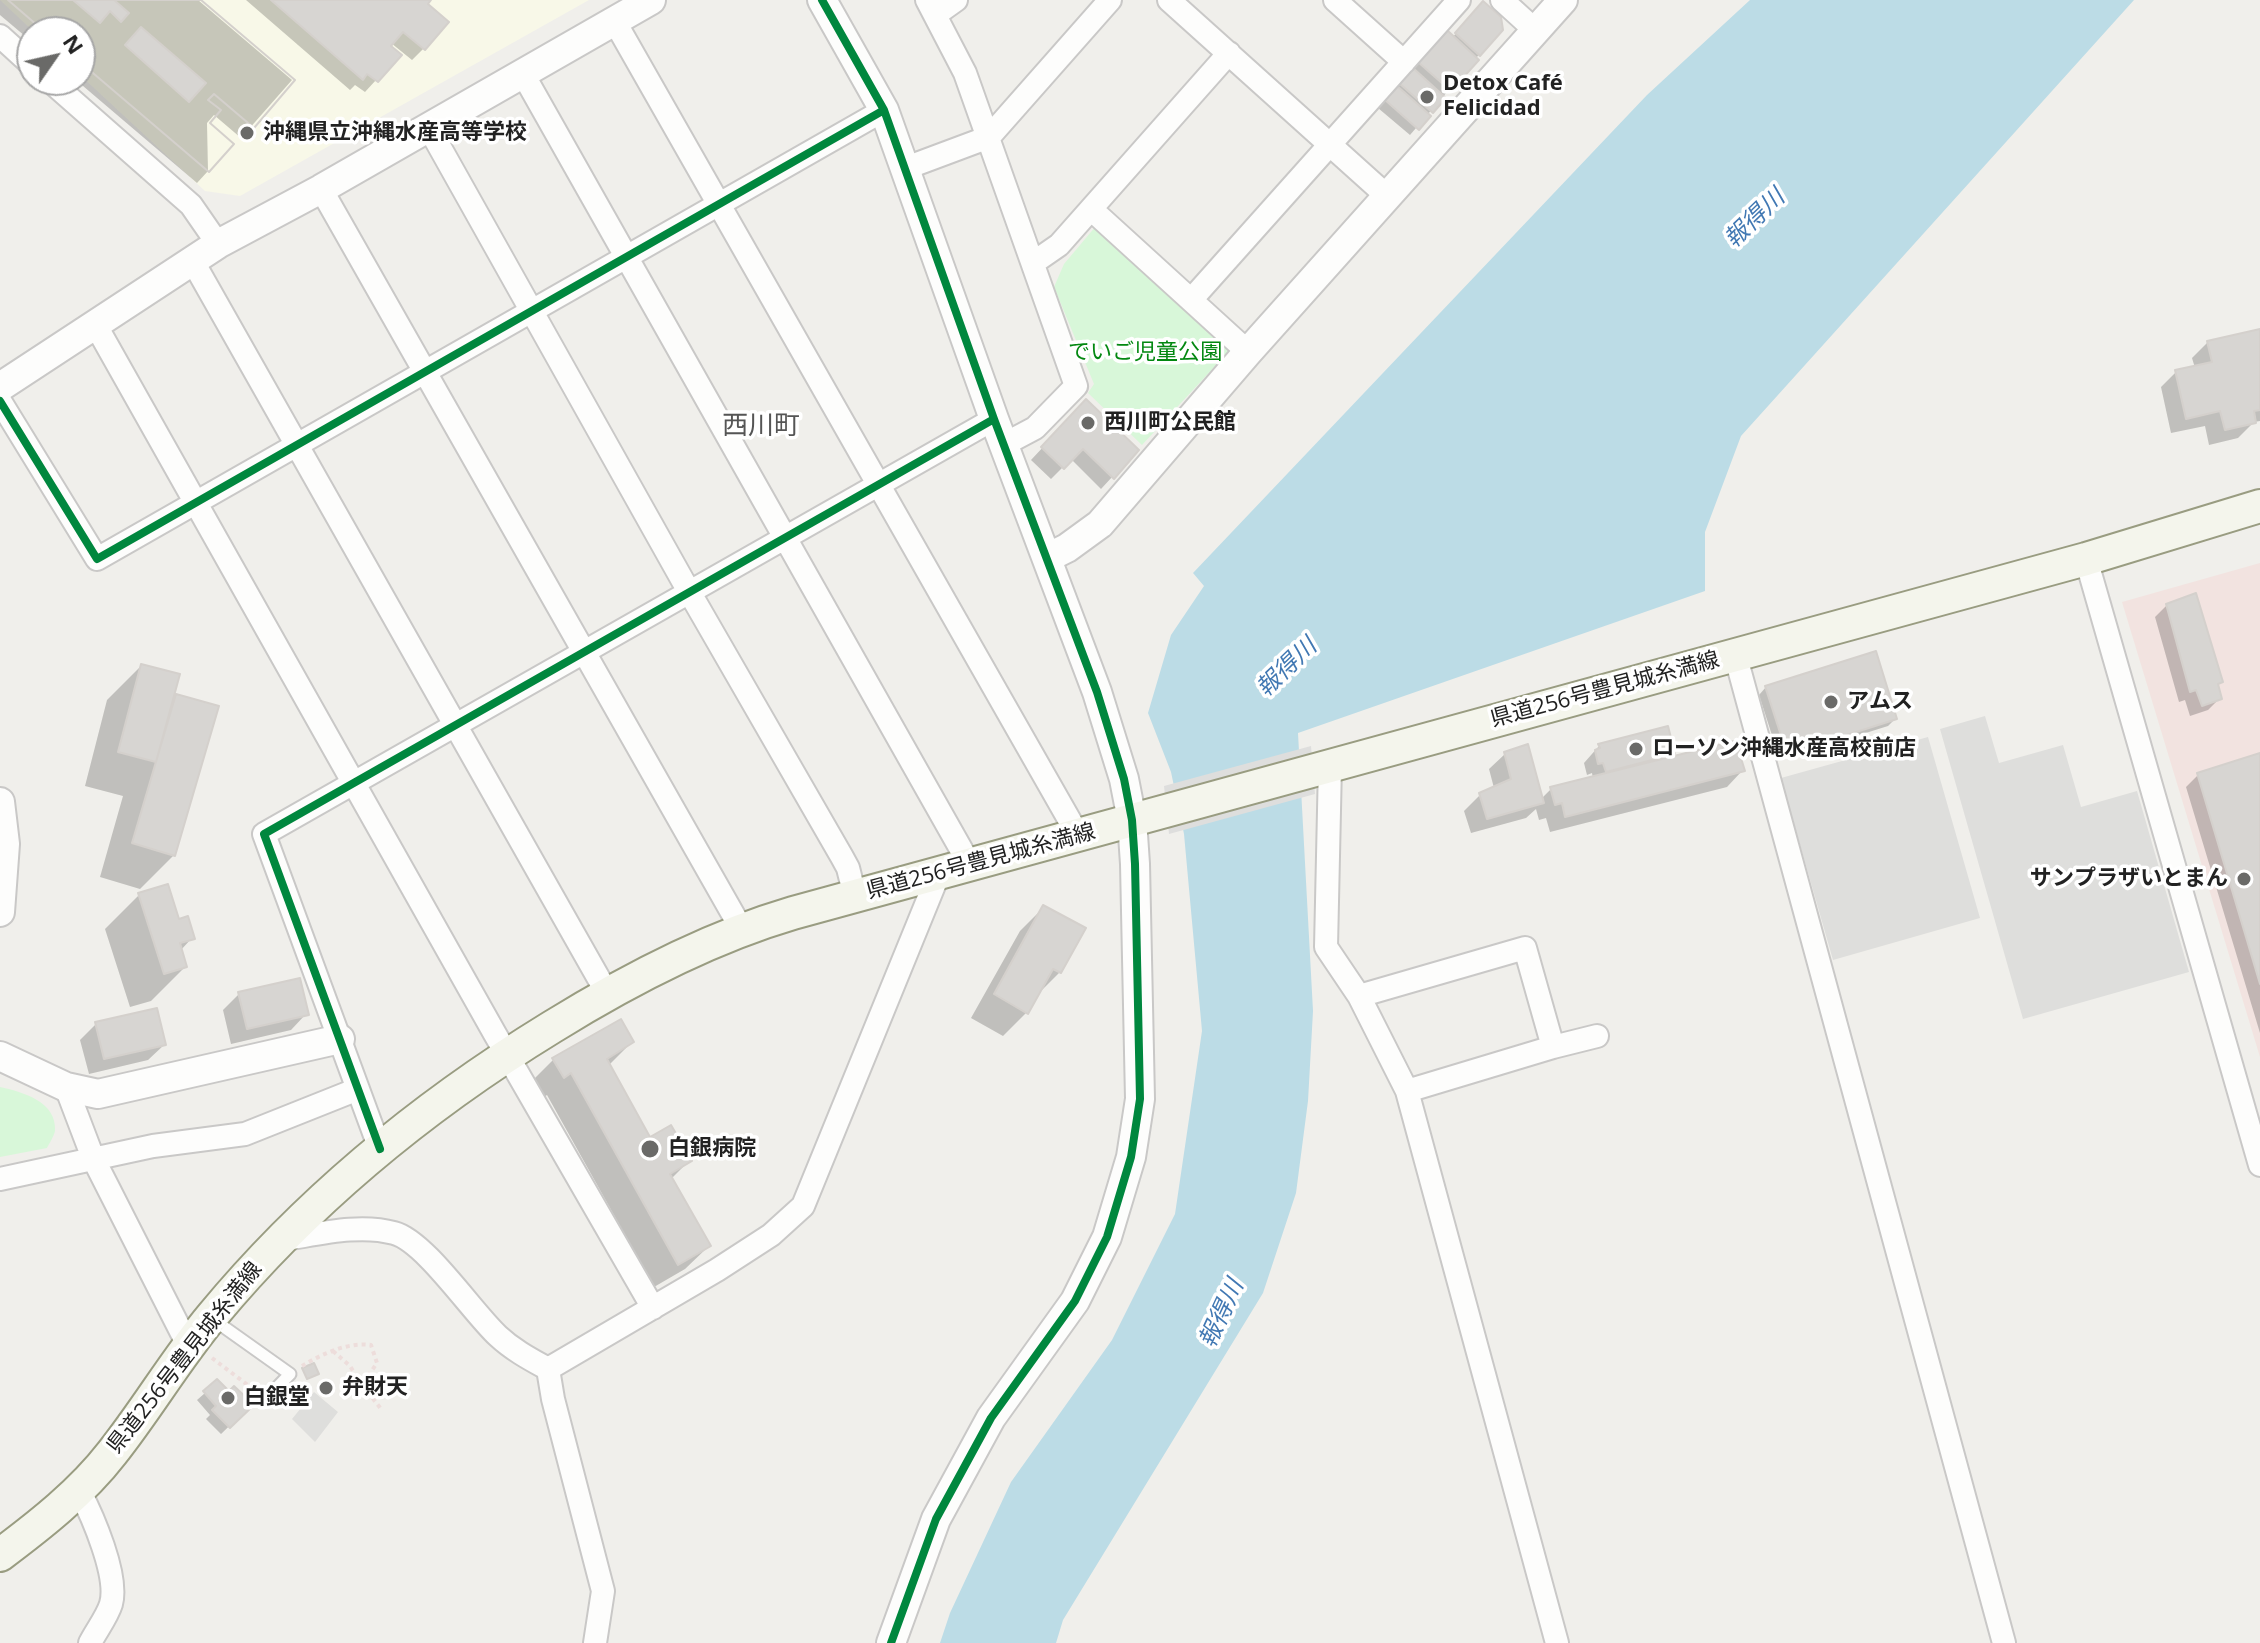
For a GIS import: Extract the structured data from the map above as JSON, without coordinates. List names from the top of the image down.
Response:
{
  "streets": {
    "main road": ["県道256号豊見城糸満線"]
  },
  "districts": ["西川町"],
  "water": ["報得川"],
  "parks": ["でいご児童公園"],
  "places": [
    "Detox Café Felicidad",
    "沖縄県立沖縄水産高等学校",
    "西川町公民館",
    "アムス",
    "ローソン沖縄水産高校前店",
    "サンプラザいとまん",
    "白銀病院",
    "弁財天",
    "白銀堂"
  ],
  "north": "top right"
}
